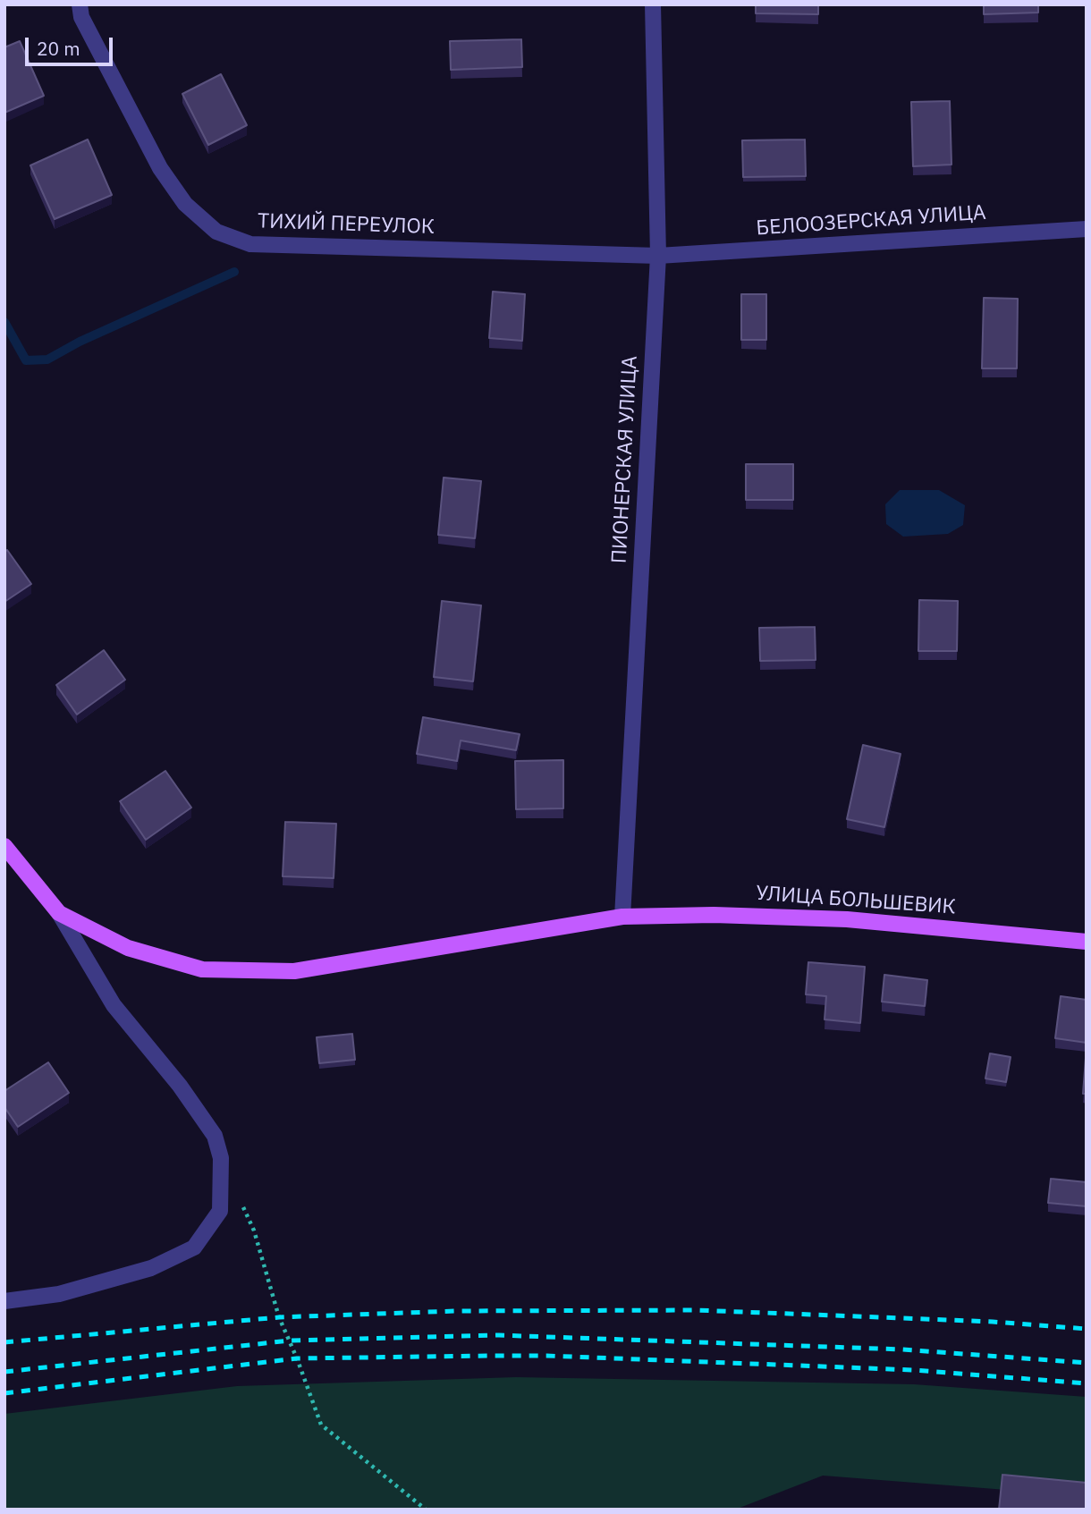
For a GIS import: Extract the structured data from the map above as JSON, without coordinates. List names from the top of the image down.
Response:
{
  "streets": {
    "main road": ["УЛИЦА БОЛЬШЕВИК"],
    "street": ["БЕЛООЗЕРСКАЯ УЛИЦА", "ТИХИЙ ПЕРЕУЛОК", "ПИОНЕРСКАЯ УЛИЦА"]
  },
  "crossings": [
    ["БЕЛООЗЕРСКАЯ УЛИЦА", "ТИХИЙ ПЕРЕУЛОК"],
    ["БЕЛООЗЕРСКАЯ УЛИЦА", "ПИОНЕРСКАЯ УЛИЦА"],
    ["ТИХИЙ ПЕРЕУЛОК", "ПИОНЕРСКАЯ УЛИЦА"],
    ["ПИОНЕРСКАЯ УЛИЦА", "УЛИЦА БОЛЬШЕВИК"]
  ],
  "scale_bar": "20 m"
}
